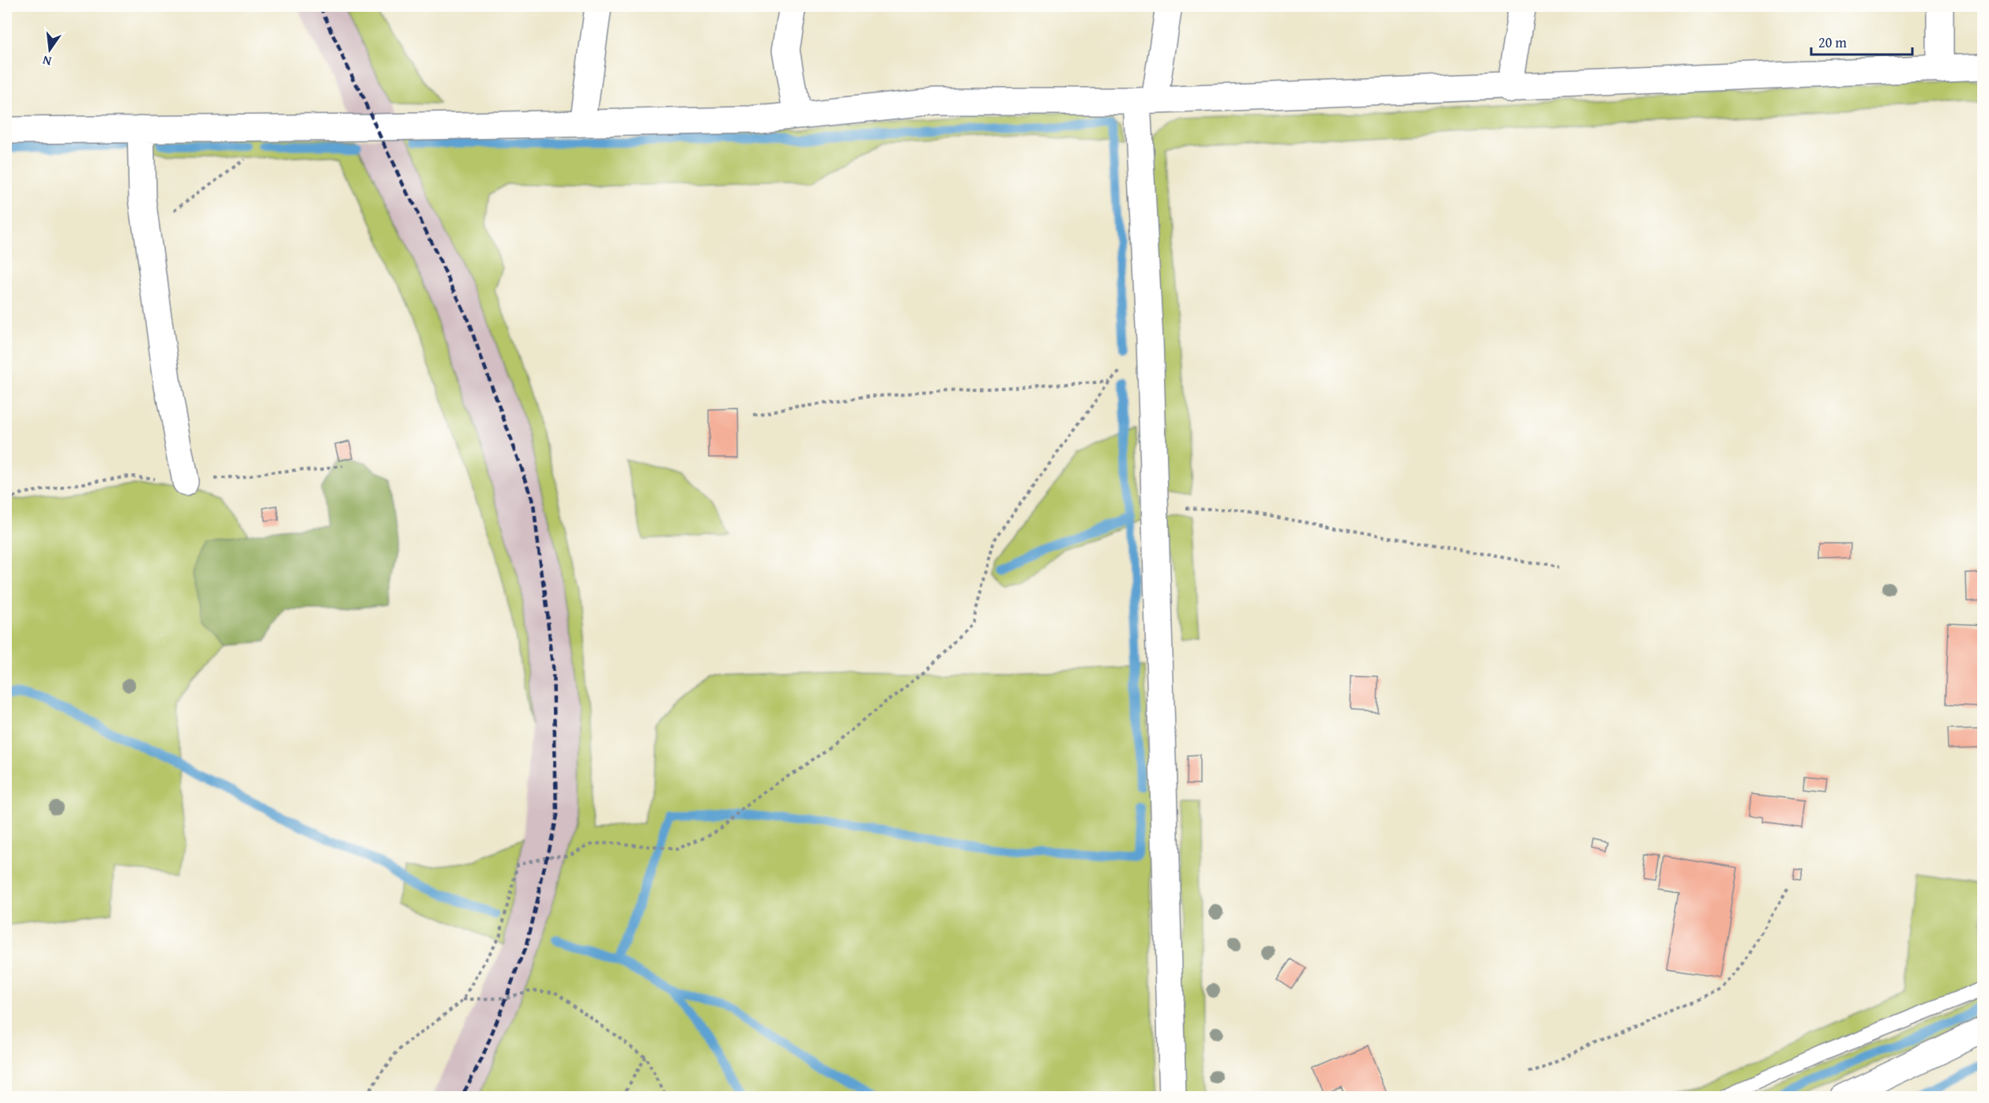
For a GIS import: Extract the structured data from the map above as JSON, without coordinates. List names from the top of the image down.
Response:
{
  "scale_bar": "20 m",
  "north": "bottom"
}
